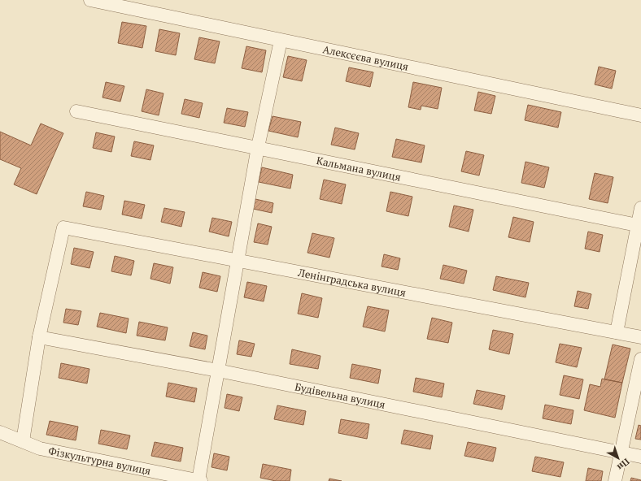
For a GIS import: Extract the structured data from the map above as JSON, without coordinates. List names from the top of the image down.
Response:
{
  "streets": {
    "street": [
      "Алексєєва вулиця",
      "Кальмана вулиця",
      "Ленінградська вулиця",
      "Будівельна вулиця",
      "Фiзкультурна вулиця"
    ]
  },
  "crossings": [
    ["Ленінградська вулиця", "Будівельна вулиця"]
  ],
  "north": "bottom right"
}
